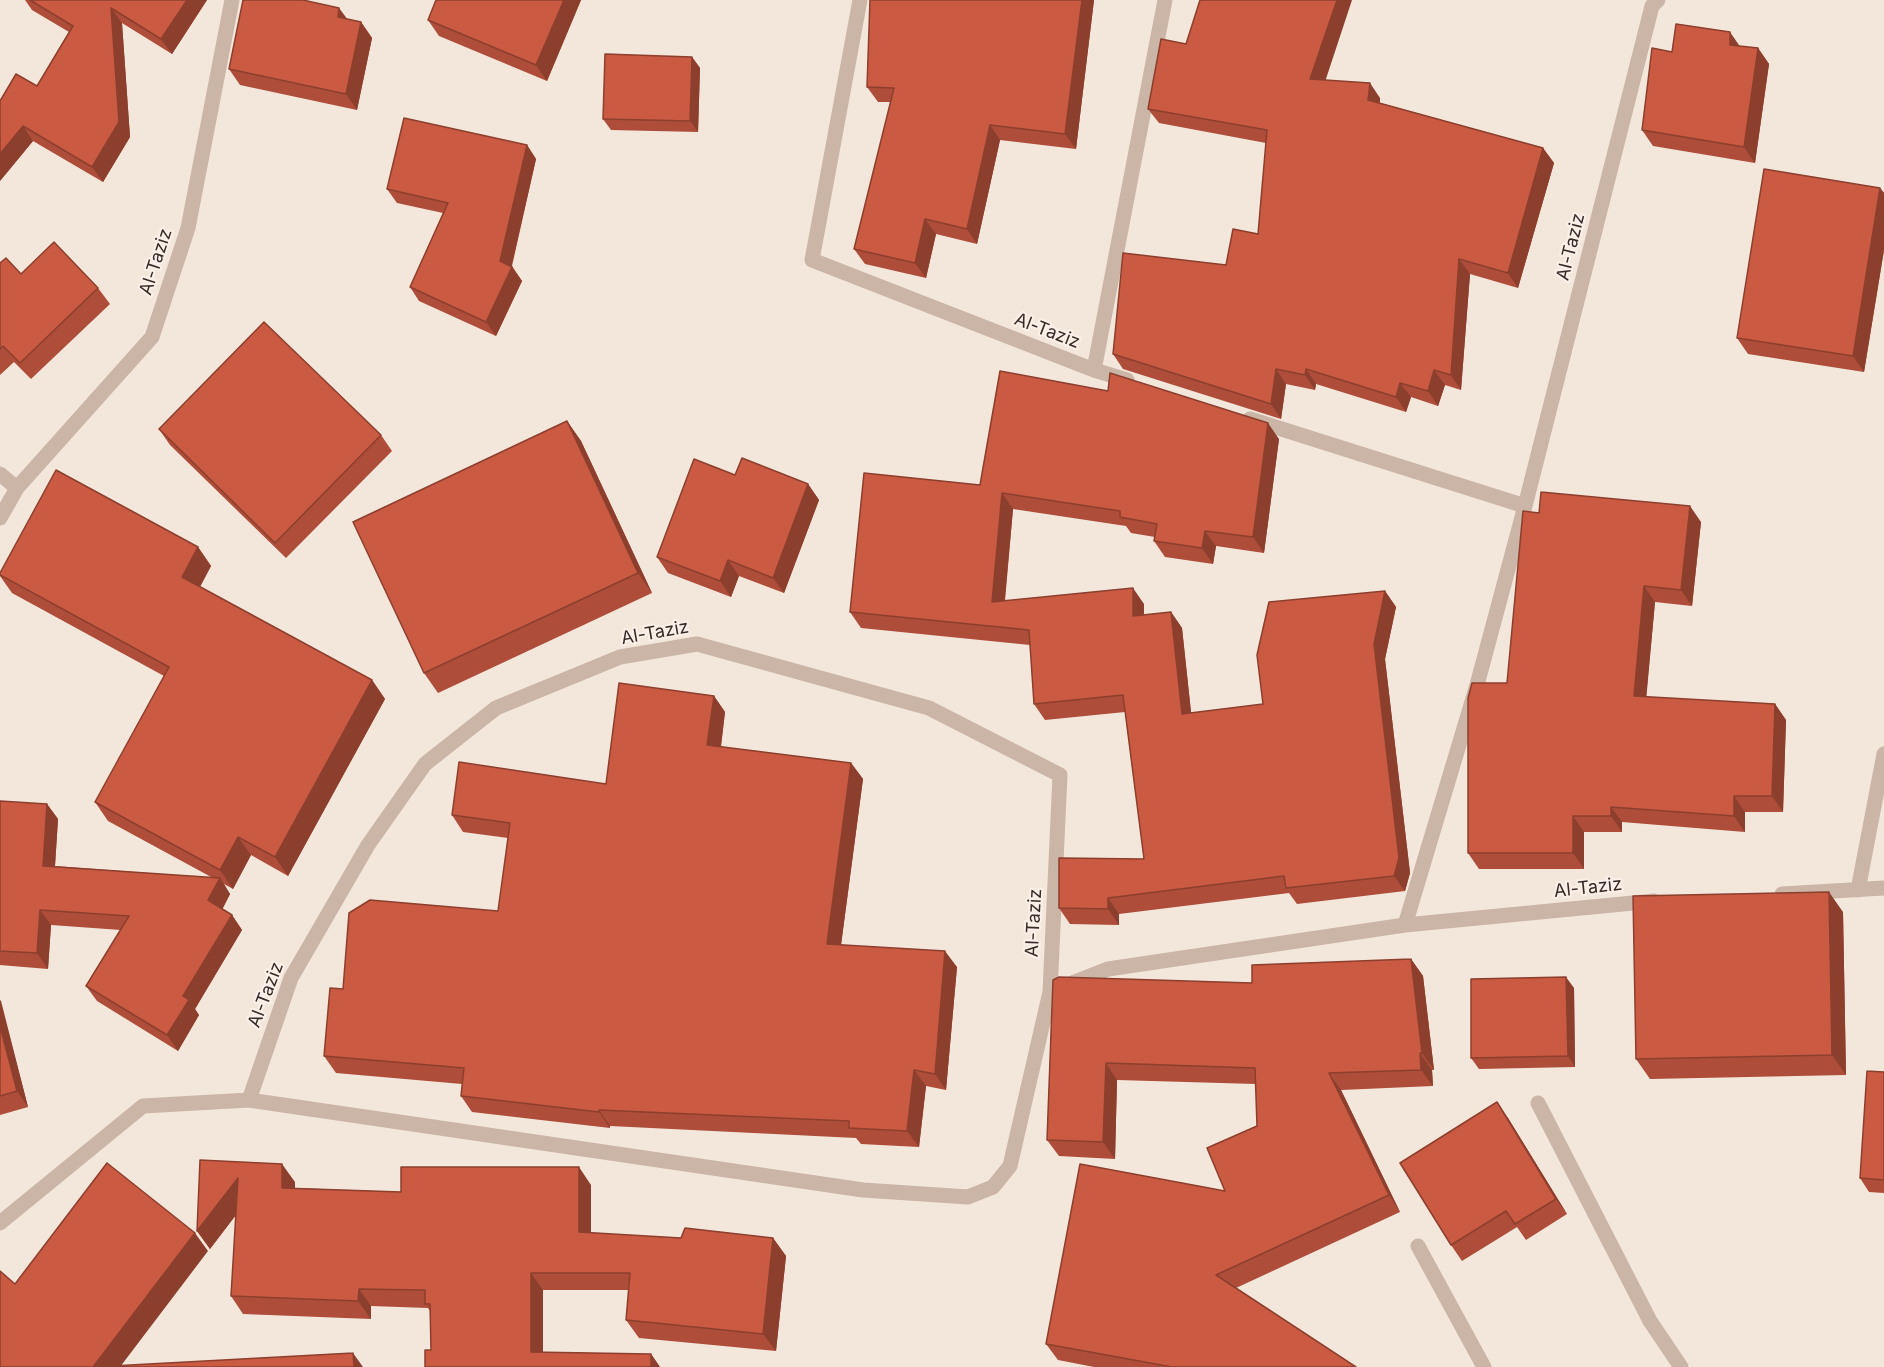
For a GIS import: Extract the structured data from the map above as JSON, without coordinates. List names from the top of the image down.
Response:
{
  "streets": {
    "street": ["Al-Taziz"]
  }
}
